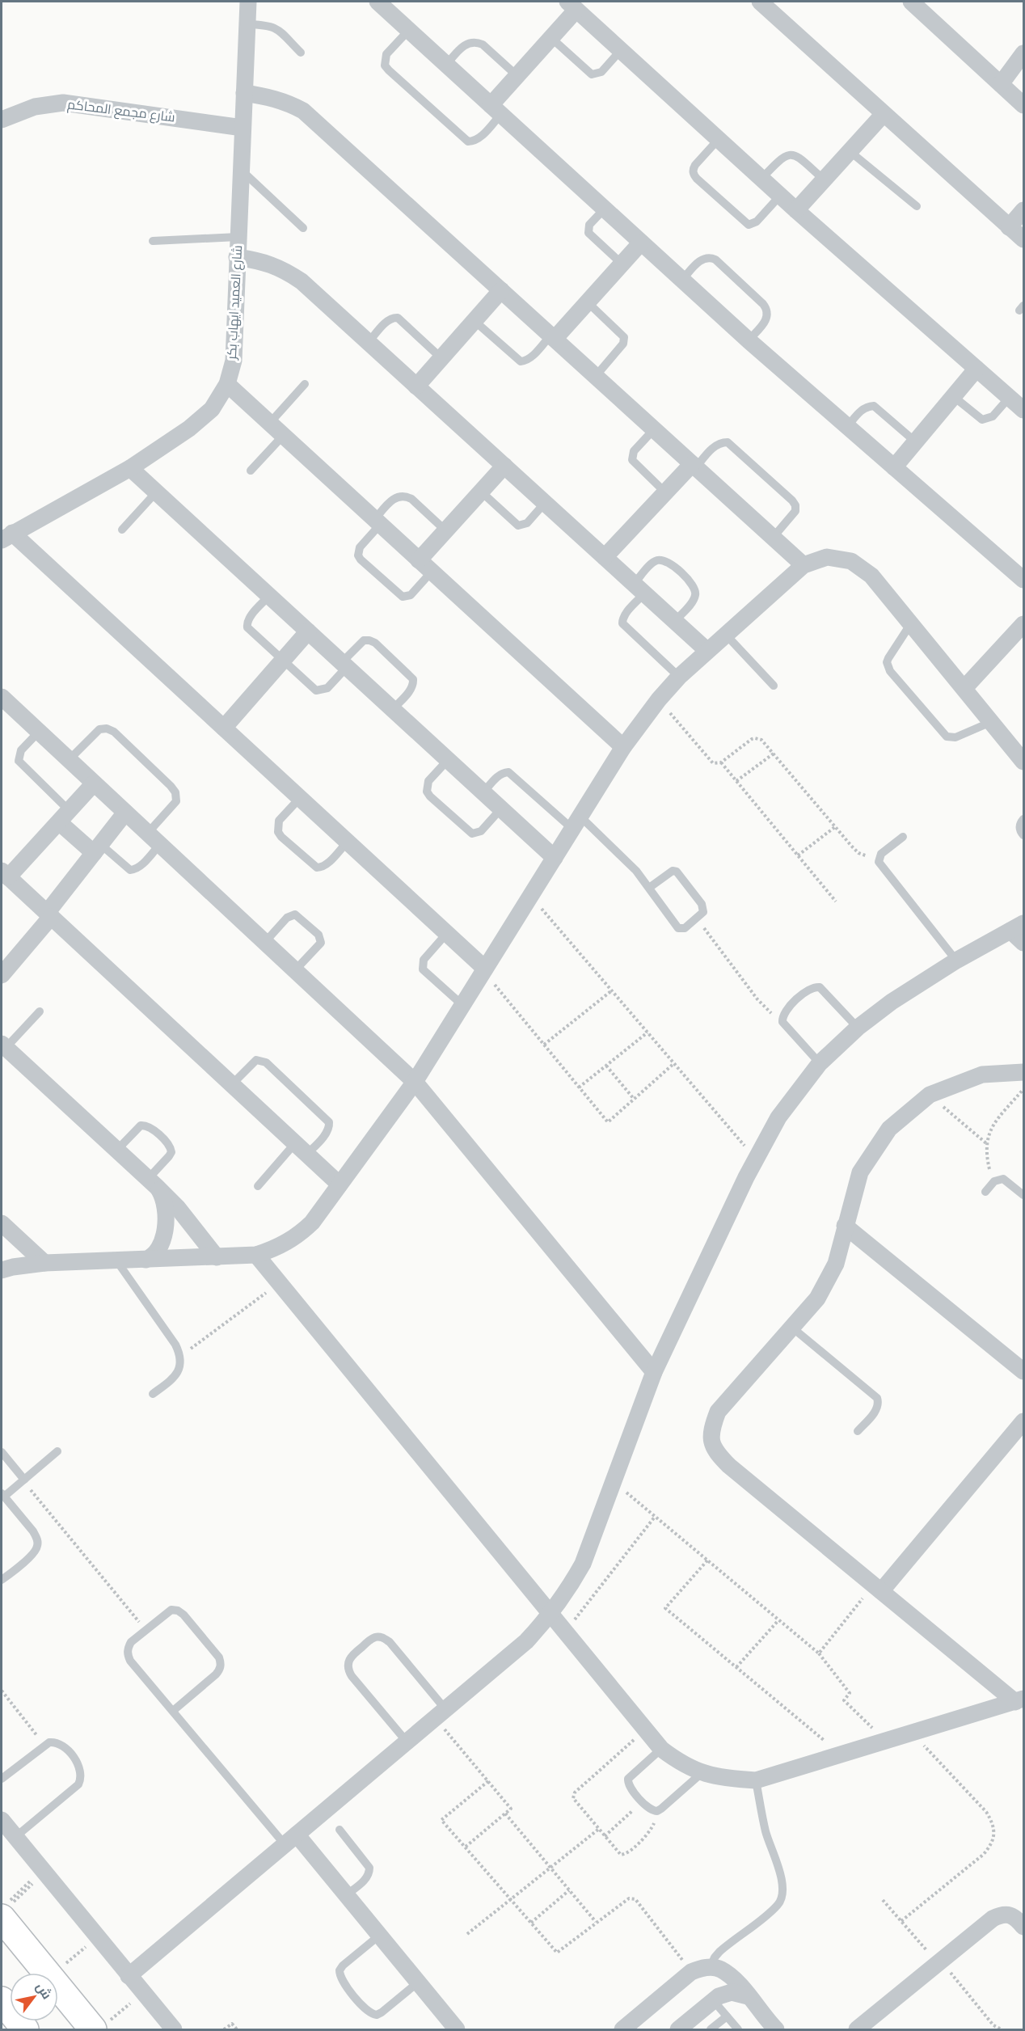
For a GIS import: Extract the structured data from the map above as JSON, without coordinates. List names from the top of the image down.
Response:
{
  "streets": {
    "street": ["شارع مجمع المحاكم", "شارع العميد ايهاب بكر"]
  },
  "crossings": [
    ["شارع مجمع المحاكم", "شارع العميد ايهاب بكر"]
  ],
  "north": "top right"
}
